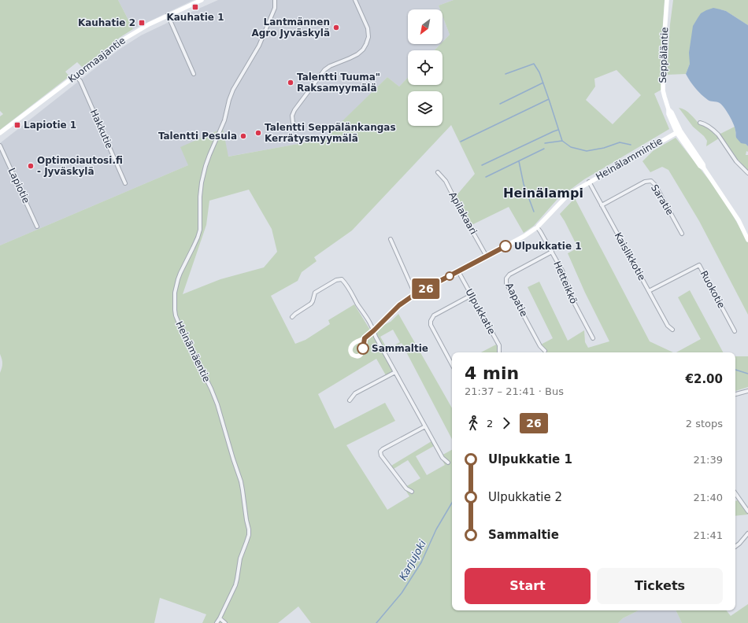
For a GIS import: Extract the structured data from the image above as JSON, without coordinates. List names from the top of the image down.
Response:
{
  "streets": {
    "street": [
      "Seppäläntie",
      "Kuormaajantie",
      "Hakkutie",
      "Heinälammintie",
      "Lapiotie",
      "Saratie",
      "Apilakaari",
      "Kaislikkotie",
      "Hetteikkö",
      "Ruokotie",
      "Aapatie",
      "Ulpukkatie",
      "Heinämäentie"
    ]
  },
  "crossings": [
    ["Seppäläntie", "Heinälammintie"],
    ["Kuormaajantie", "Hakkutie"],
    ["Heinälammintie", "Apilakaari"],
    ["Heinälammintie", "Kaislikkotie"],
    ["Heinälammintie", "Hetteikkö"],
    ["Heinälammintie", "Ulpukkatie"],
    ["Saratie", "Kaislikkotie"],
    ["Kaislikkotie", "Ruokotie"],
    ["Hetteikkö", "Aapatie"]
  ],
  "districts": ["Heinälampi"],
  "water": ["Karjujoki"],
  "places": {
    "transit": ["Kauhatie 1", "Kauhatie 2", "Lapiotie 1"],
    "other": [
      "Lantmännen Agro Jyväskylä",
      "Talentti Tuuma\" Raksamyymälä",
      "Talentti Seppälänkangas Kerrätysmyymälä",
      "Talentti Pesula",
      "Optimoiautosi.fi - Jyväskylä",
      "Ulpukkatie 1",
      "Sammaltie"
    ]
  },
  "lines": ["bus line 26"],
  "north": "bottom left",
  "page": {
    "on_map": "26",
    "heading": ["4 min", "21:37 – 21:41 · Bus", "€2.00"],
    "legs": ["2", "26", "2 stops"],
    "list": [
      {
        "name": "Ulpukkatie 1",
        "value": "21:39"
      },
      {
        "name": "Ulpukkatie 2",
        "value": "21:40"
      },
      {
        "name": "Sammaltie",
        "value": "21:41"
      }
    ],
    "buttons": ["Start", "Tickets"]
  }
}
